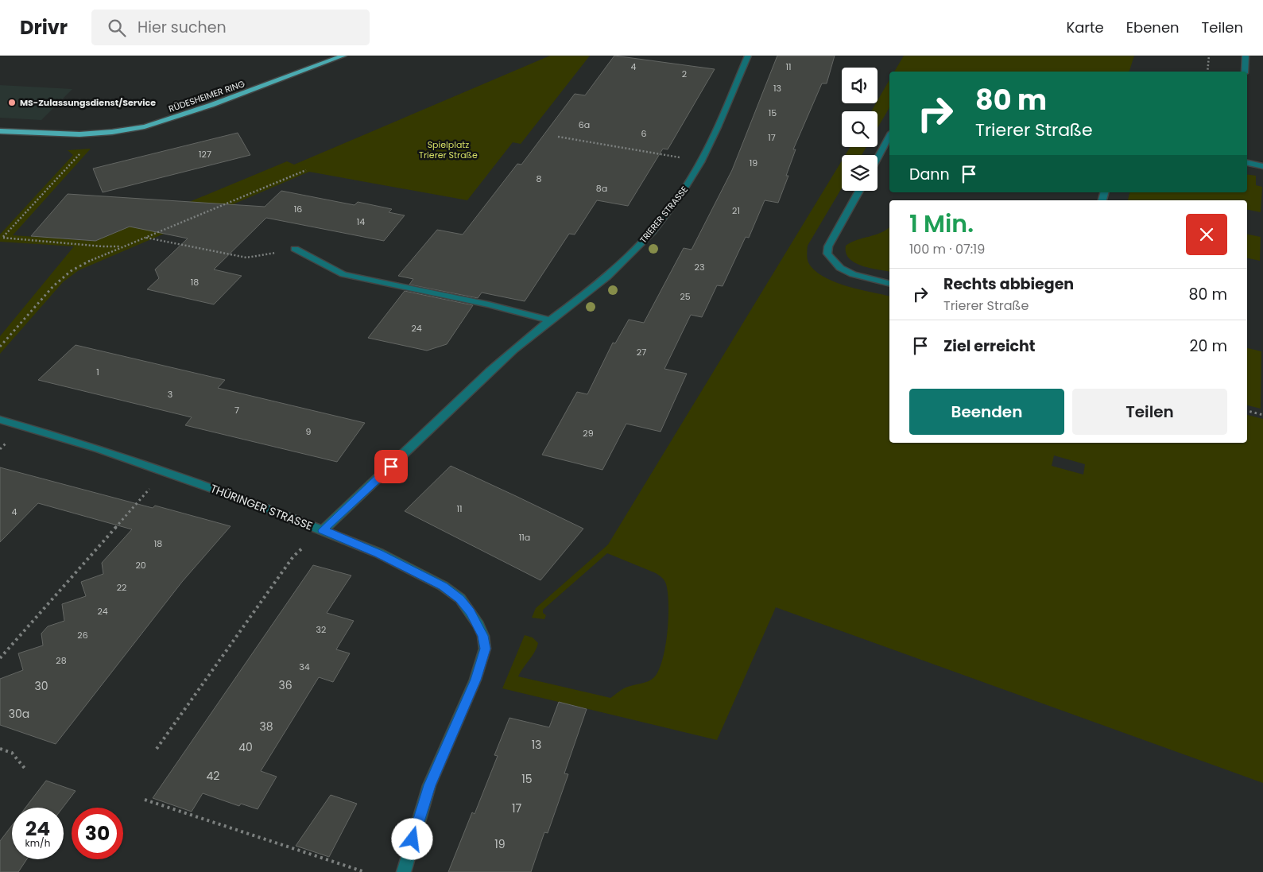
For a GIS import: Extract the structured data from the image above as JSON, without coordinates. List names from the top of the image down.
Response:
{
  "streets": {
    "main road": ["RÜDESHEIMER RING"],
    "street": ["TRIERER STRASSE", "THÜRINGER STRASSE"]
  },
  "crossings": [
    ["TRIERER STRASSE", "THÜRINGER STRASSE"]
  ],
  "parks": ["Spielplatz Trierer Straße"],
  "places": ["MS-Zulassungsdienst/Service"],
  "house_numbers": [
    "4",
    "11",
    "2",
    "13",
    "15",
    "6a",
    "6",
    "17",
    "127",
    "19",
    "8",
    "8a",
    "16",
    "21",
    "14",
    "23",
    "18",
    "25",
    "24",
    "27",
    "1",
    "3",
    "7",
    "9",
    "29",
    "11",
    "4",
    "11a",
    "18",
    "20",
    "22",
    "24",
    "32",
    "26",
    "28",
    "34",
    "36",
    "30",
    "30a",
    "38",
    "13",
    "40",
    "42",
    "15",
    "17",
    "19"
  ],
  "page": {
    "header": "Drivr",
    "search": "Hier suchen",
    "nav": ["Karte", "Ebenen", "Teilen"],
    "turn": ["80 m", "Trierer Straße"],
    "then": "Dann",
    "heading": ["1 Min.", "100 m · 07:19"],
    "list": [
      {
        "name": "Rechts abbiegen",
        "note": "Trierer Straße",
        "value": "80 m"
      },
      {
        "name": "Ziel erreicht",
        "value": "20 m"
      }
    ],
    "buttons": ["Beenden", "Teilen"],
    "speed": "24 km/h",
    "limit": "30"
  }
}
